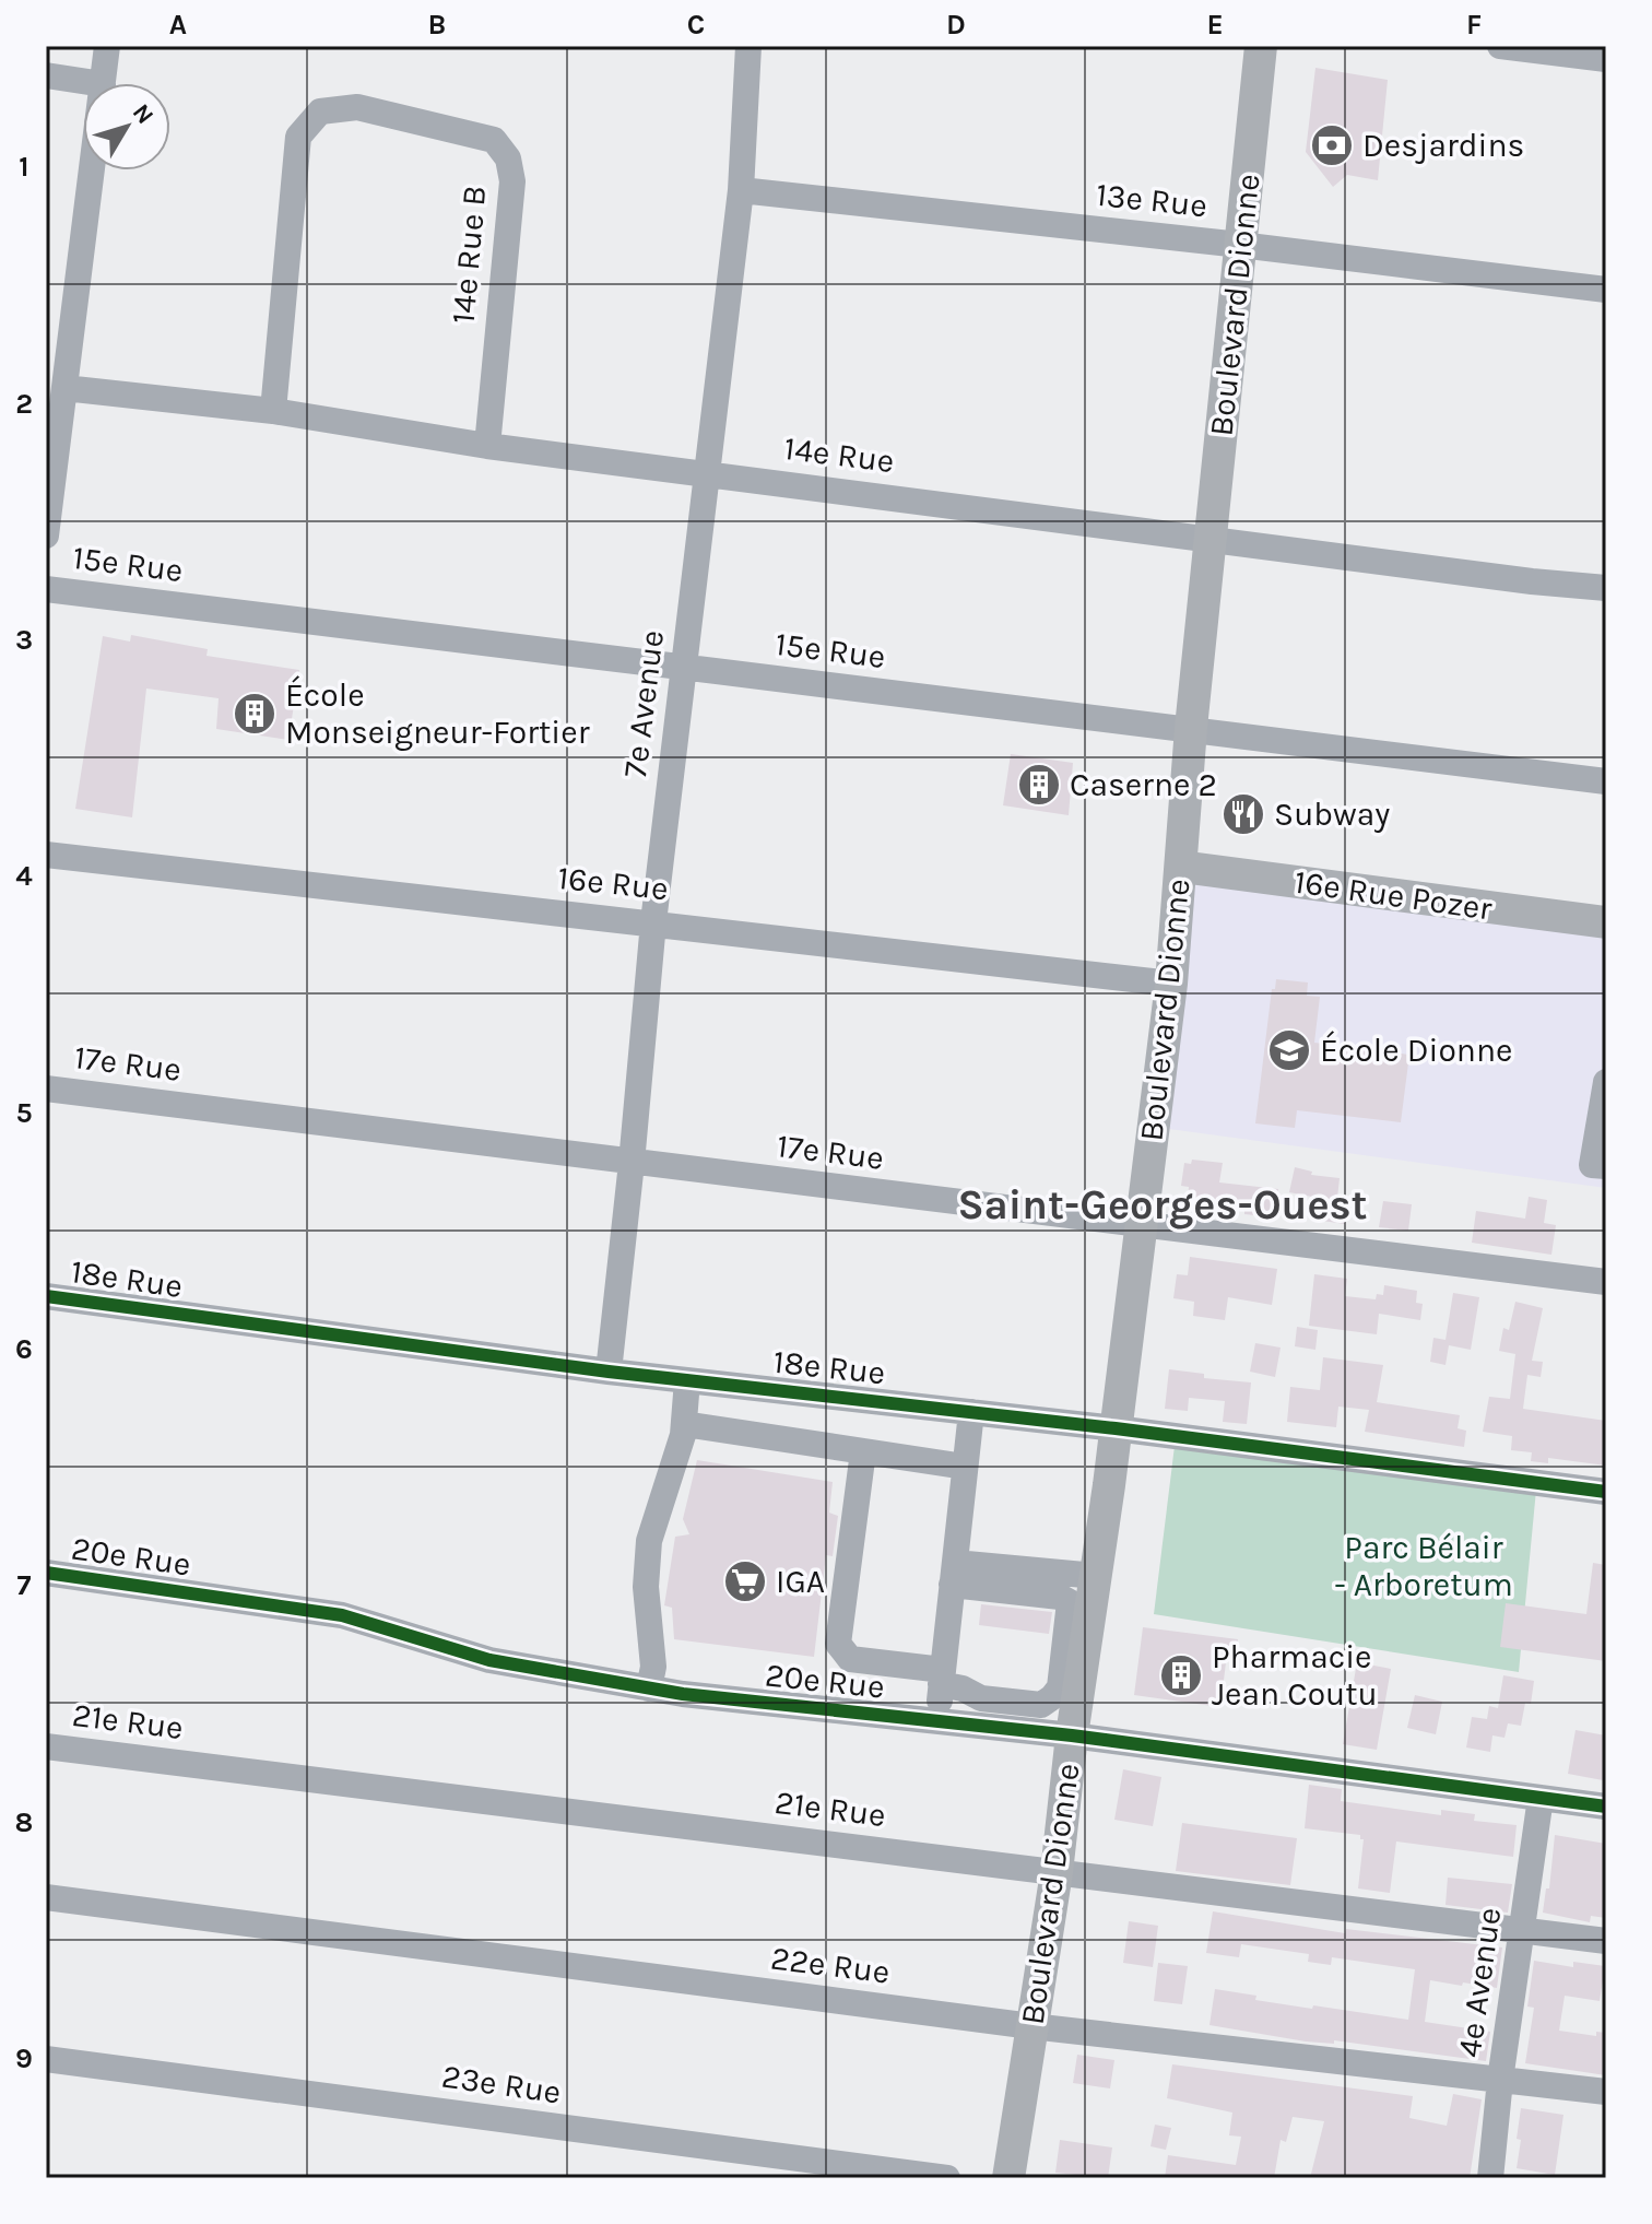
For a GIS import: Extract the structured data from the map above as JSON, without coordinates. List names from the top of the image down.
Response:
{
  "streets": {
    "main road": ["Boulevard Dionne", "16e Rue Pozer"],
    "street": [
      "13e Rue",
      "14e Rue B",
      "14e Rue",
      "15e Rue",
      "7e Avenue",
      "16e Rue",
      "17e Rue",
      "18e Rue",
      "20e Rue",
      "21e Rue",
      "22e Rue",
      "4e Avenue",
      "23e Rue"
    ]
  },
  "crossings": [
    ["13e Rue", "Boulevard Dionne"],
    ["13e Rue", "7e Avenue"],
    ["14e Rue B", "14e Rue"],
    ["Boulevard Dionne", "14e Rue"],
    ["Boulevard Dionne", "15e Rue"],
    ["Boulevard Dionne", "16e Rue"],
    ["Boulevard Dionne", "16e Rue Pozer"],
    ["Boulevard Dionne", "17e Rue"],
    ["Boulevard Dionne", "18e Rue"],
    ["Boulevard Dionne", "20e Rue"],
    ["Boulevard Dionne", "21e Rue"],
    ["Boulevard Dionne", "22e Rue"],
    ["14e Rue", "7e Avenue"],
    ["15e Rue", "7e Avenue"],
    ["7e Avenue", "16e Rue"],
    ["7e Avenue", "17e Rue"],
    ["7e Avenue", "18e Rue"],
    ["20e Rue", "4e Avenue"],
    ["21e Rue", "4e Avenue"],
    ["22e Rue", "4e Avenue"]
  ],
  "districts": ["Saint-Georges-Ouest"],
  "parks": ["Parc Bélair - Arboretum"],
  "places": {
    "bank": ["Desjardins"],
    "building": ["École Monseigneur-Fortier", "Caserne 2", "Pharmacie Jean Coutu"],
    "restaurant": ["Subway"],
    "school or university": ["École Dionne"],
    "supermarket": ["IGA"]
  },
  "north": "top right",
  "grid": {
    "columns": [
      "A",
      "B",
      "C",
      "D",
      "E",
      "F"
    ],
    "rows": [
      "1",
      "2",
      "3",
      "4",
      "5",
      "6",
      "7",
      "8",
      "9"
    ]
  }
}
